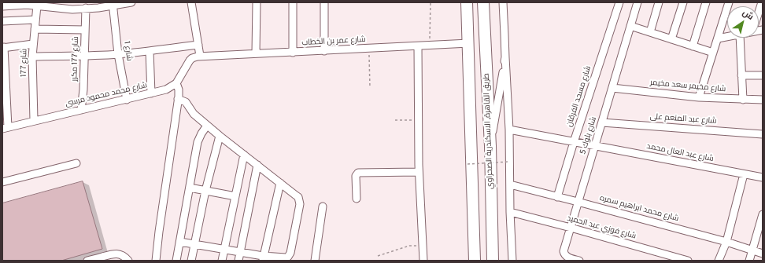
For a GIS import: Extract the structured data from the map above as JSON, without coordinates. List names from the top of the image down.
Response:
{
  "streets": {
    "highway": ["طريق القاهرة, الاسكندرية الصحراوي"],
    "street": [
      "شارع عمر بن الخطاب",
      "شارع 1",
      "شارع 177 مكرر",
      "شارع 177",
      "شارع مخيمر سعد مخيمر",
      "شارع محمد محمود مرسى",
      "شارع مسجد الفرقان",
      "شارع عبد المنعم على",
      "شارع بلوك 5",
      "شارع عبد العال محمد",
      "شارع محمد ابراهيم سمره",
      "شارع فوزي عبد الحميد"
    ]
  },
  "crossings": [
    ["شارع 1", "شارع محمد محمود مرسى"],
    ["شارع 177 مكرر", "شارع محمد محمود مرسى"],
    ["شارع 177", "شارع محمد محمود مرسى"],
    ["شارع مخيمر سعد مخيمر", "شارع بلوك 5"],
    ["شارع مسجد الفرقان", "شارع عبد العال محمد"],
    ["شارع مسجد الفرقان", "شارع محمد ابراهيم سمره"],
    ["شارع عبد المنعم على", "شارع بلوك 5"],
    ["شارع بلوك 5", "شارع عبد العال محمد"],
    ["شارع بلوك 5", "شارع محمد ابراهيم سمره"],
    ["شارع بلوك 5", "شارع فوزي عبد الحميد"]
  ],
  "north": "top right"
}
